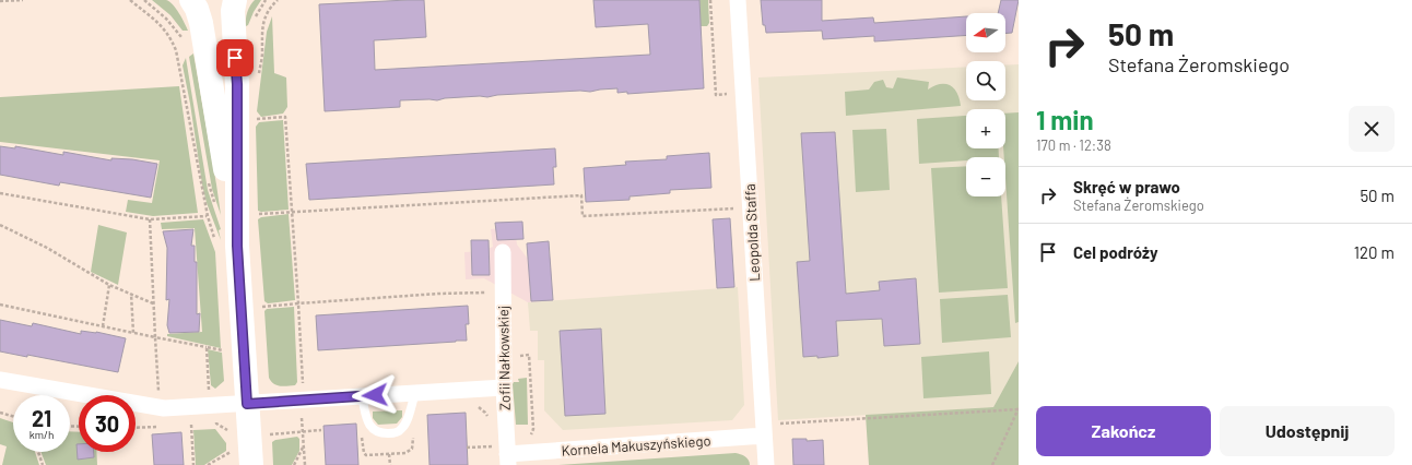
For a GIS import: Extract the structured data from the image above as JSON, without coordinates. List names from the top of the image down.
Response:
{
  "streets": {
    "street": ["Leopolda Staffa", "Zofii Nałkowskiej", "Kornela Makuszyńskiego"]
  },
  "crossings": [
    ["Leopolda Staffa", "Kornela Makuszyńskiego"],
    ["Zofii Nałkowskiej", "Kornela Makuszyńskiego"]
  ],
  "north": "left",
  "page": {
    "turn": ["50 m", "Stefana Żeromskiego"],
    "map_buttons": ["+", "−"],
    "heading": ["1 min", "170 m · 12:38"],
    "list": [
      {
        "name": "Skręć w prawo",
        "note": "Stefana Żeromskiego",
        "value": "50 m"
      },
      {
        "name": "Cel podróży",
        "value": "120 m"
      }
    ],
    "speed": "21 km/h",
    "limit": "30",
    "buttons": ["Zakończ", "Udostępnij"]
  }
}
